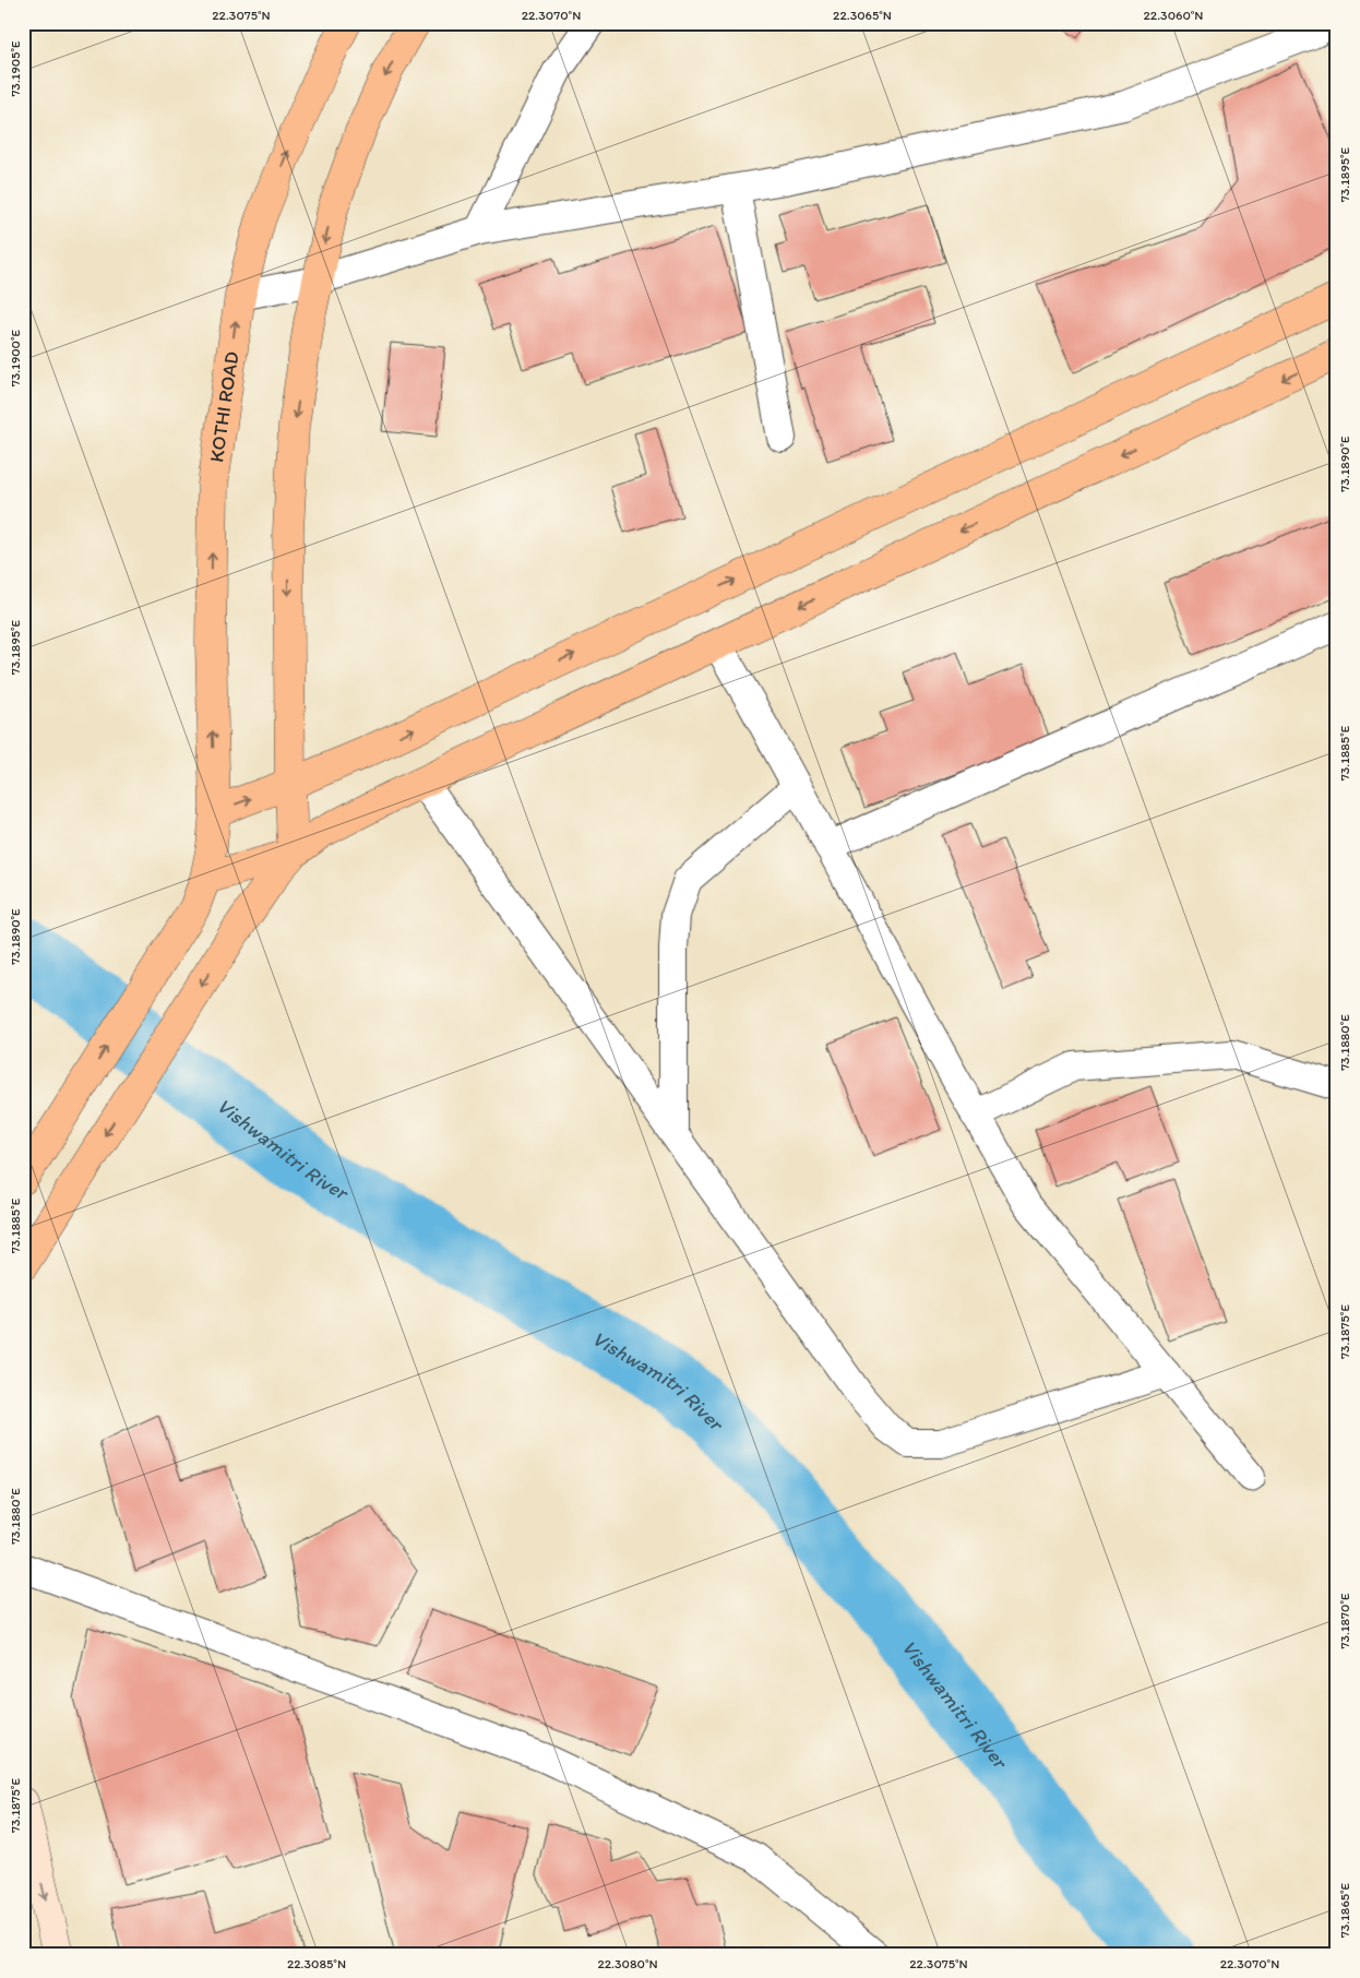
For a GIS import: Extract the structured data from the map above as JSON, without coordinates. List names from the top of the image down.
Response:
{
  "streets": {
    "main road": ["KOTHI ROAD"]
  },
  "water": ["Vishwamitri River"],
  "coordinates": [
    "22.3075°N",
    "22.3070°N",
    "22.3065°N",
    "22.3060°N",
    "73.1905°E",
    "73.1895°E",
    "73.1900°E",
    "73.1890°E",
    "73.1885°E",
    "73.1880°E",
    "73.1875°E",
    "73.1870°E",
    "73.1865°E",
    "22.3085°N",
    "22.3080°N"
  ]
}
